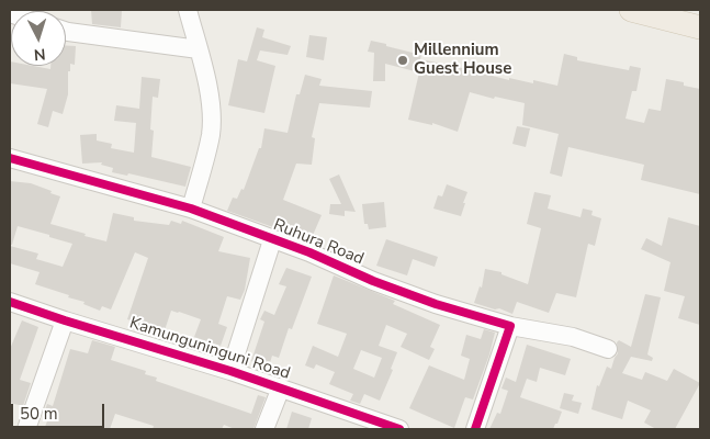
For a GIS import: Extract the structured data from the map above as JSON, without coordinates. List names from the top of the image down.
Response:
{
  "streets": {
    "street": ["Ruhura Road", "Kamunguninguni Road"]
  },
  "places": ["Millennium Guest House"],
  "scale_bar": "50 m",
  "north": "bottom"
}
